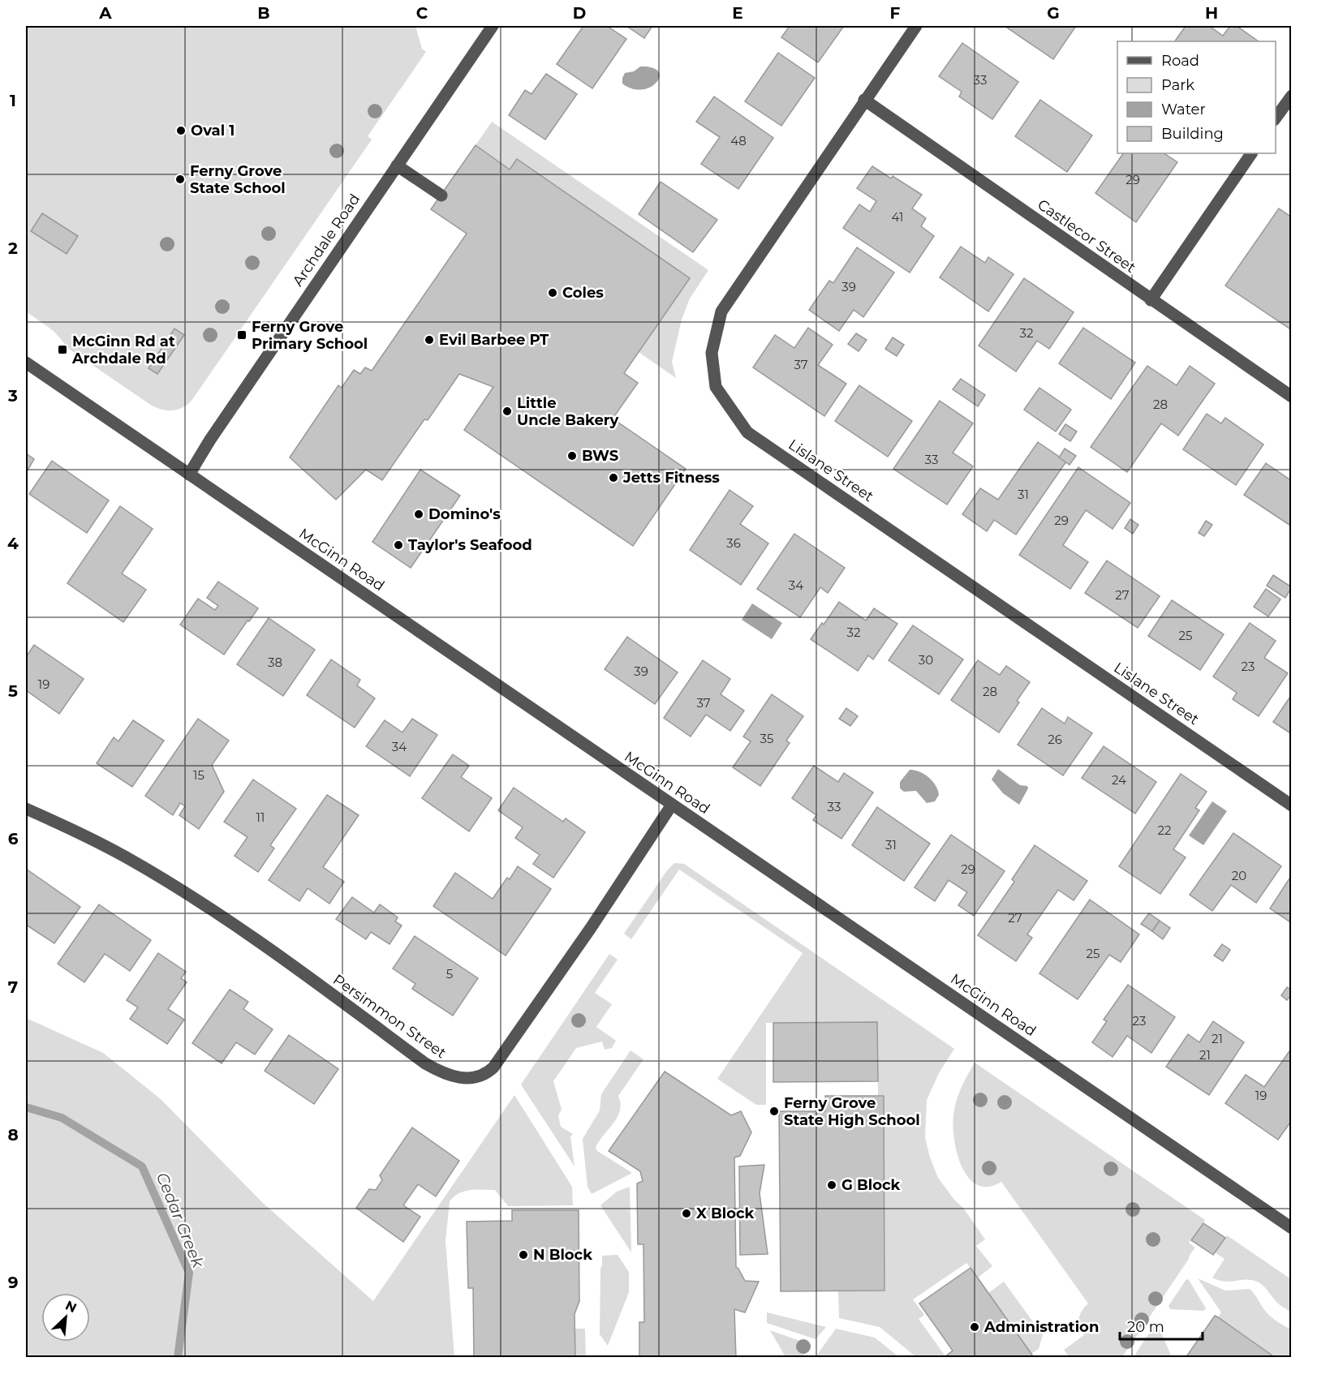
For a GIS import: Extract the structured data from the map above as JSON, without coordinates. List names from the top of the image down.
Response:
{
  "streets": {
    "street": [
      "Castlecor Street",
      "Archdale Road",
      "Lislane Street",
      "McGinn Road",
      "Persimmon Street"
    ]
  },
  "crossings": [
    ["Castlecor Street", "Lislane Street"],
    ["Archdale Road", "McGinn Road"],
    ["McGinn Road", "Persimmon Street"]
  ],
  "water": ["Cedar Creek"],
  "places": {
    "other": [
      "Oval 1",
      "Ferny Grove State School",
      "Coles",
      "Evil Barbee PT",
      "Little Uncle Bakery",
      "BWS",
      "Jetts Fitness",
      "Domino's",
      "Taylor's Seafood",
      "Ferny Grove State High School",
      "G Block",
      "X Block",
      "N Block",
      "Administration"
    ],
    "transit": ["Ferny Grove Primary School", "McGinn Rd at Archdale Rd"]
  },
  "house_numbers": [
    "33",
    "48",
    "29",
    "41",
    "39",
    "32",
    "37",
    "28",
    "33",
    "31",
    "29",
    "36",
    "34",
    "27",
    "32",
    "25",
    "30",
    "38",
    "23",
    "39",
    "19",
    "28",
    "37",
    "35",
    "26",
    "34",
    "15",
    "24",
    "33",
    "11",
    "22",
    "31",
    "29",
    "20",
    "27",
    "25",
    "5",
    "23",
    "21",
    "21",
    "19"
  ],
  "legend": [
    "Road",
    "Park",
    "Water",
    "Building"
  ],
  "scale_bar": "20 m",
  "north": "top right",
  "grid": {
    "columns": [
      "A",
      "B",
      "C",
      "D",
      "E",
      "F",
      "G",
      "H"
    ],
    "rows": [
      "1",
      "2",
      "3",
      "4",
      "5",
      "6",
      "7",
      "8",
      "9"
    ]
  }
}
